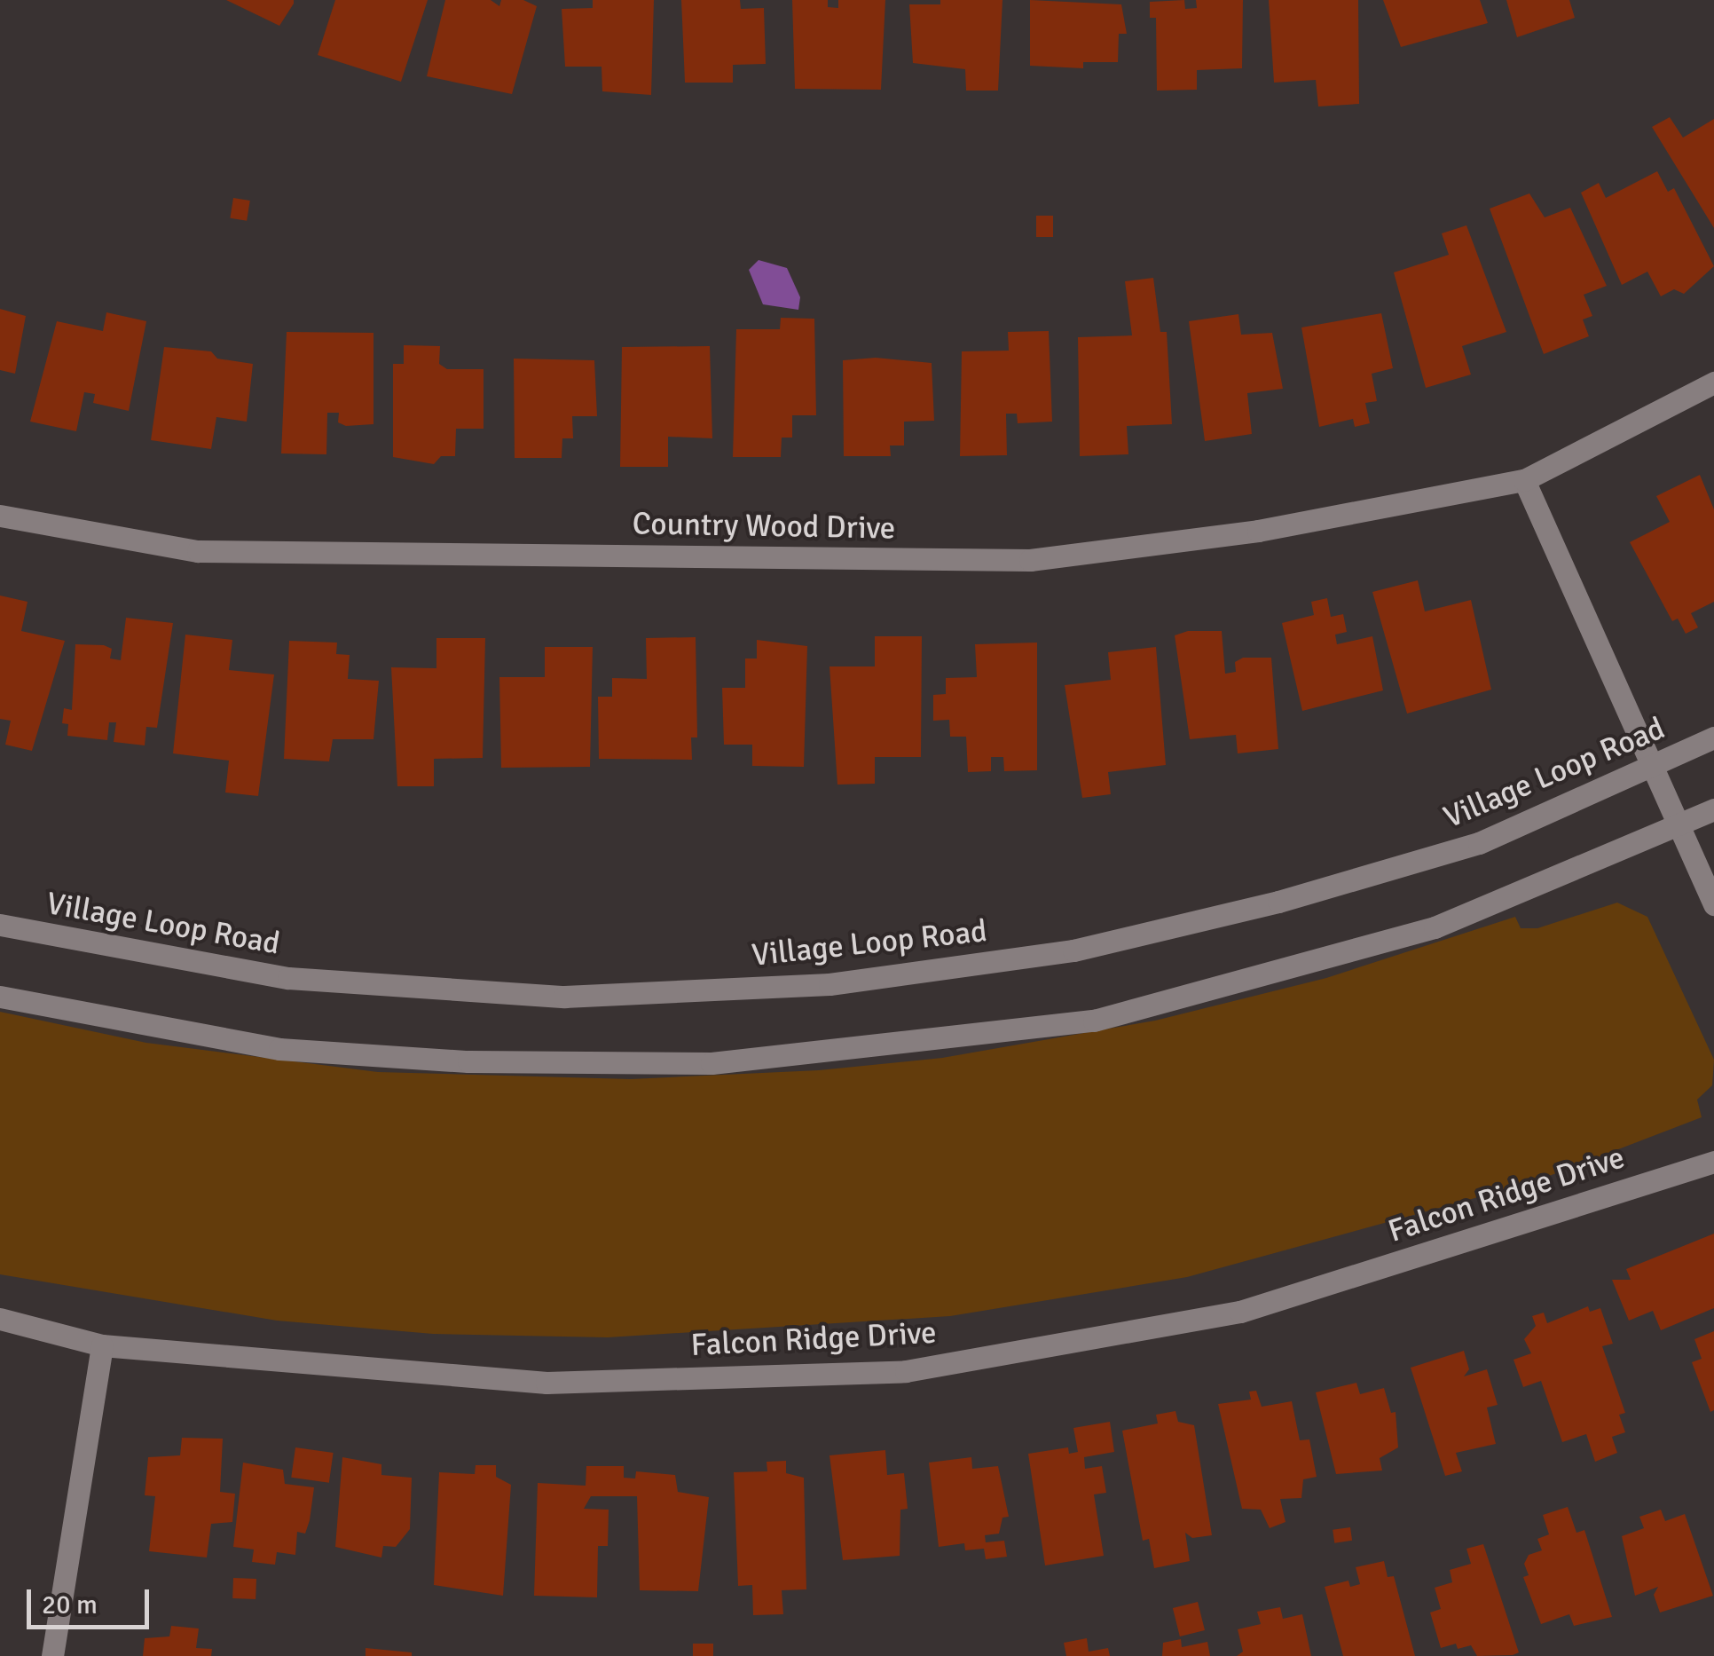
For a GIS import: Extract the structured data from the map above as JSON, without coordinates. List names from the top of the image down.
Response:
{
  "streets": {
    "street": ["Country Wood Drive", "Village Loop Road", "Falcon Ridge Drive"]
  },
  "scale_bar": "20 m"
}
